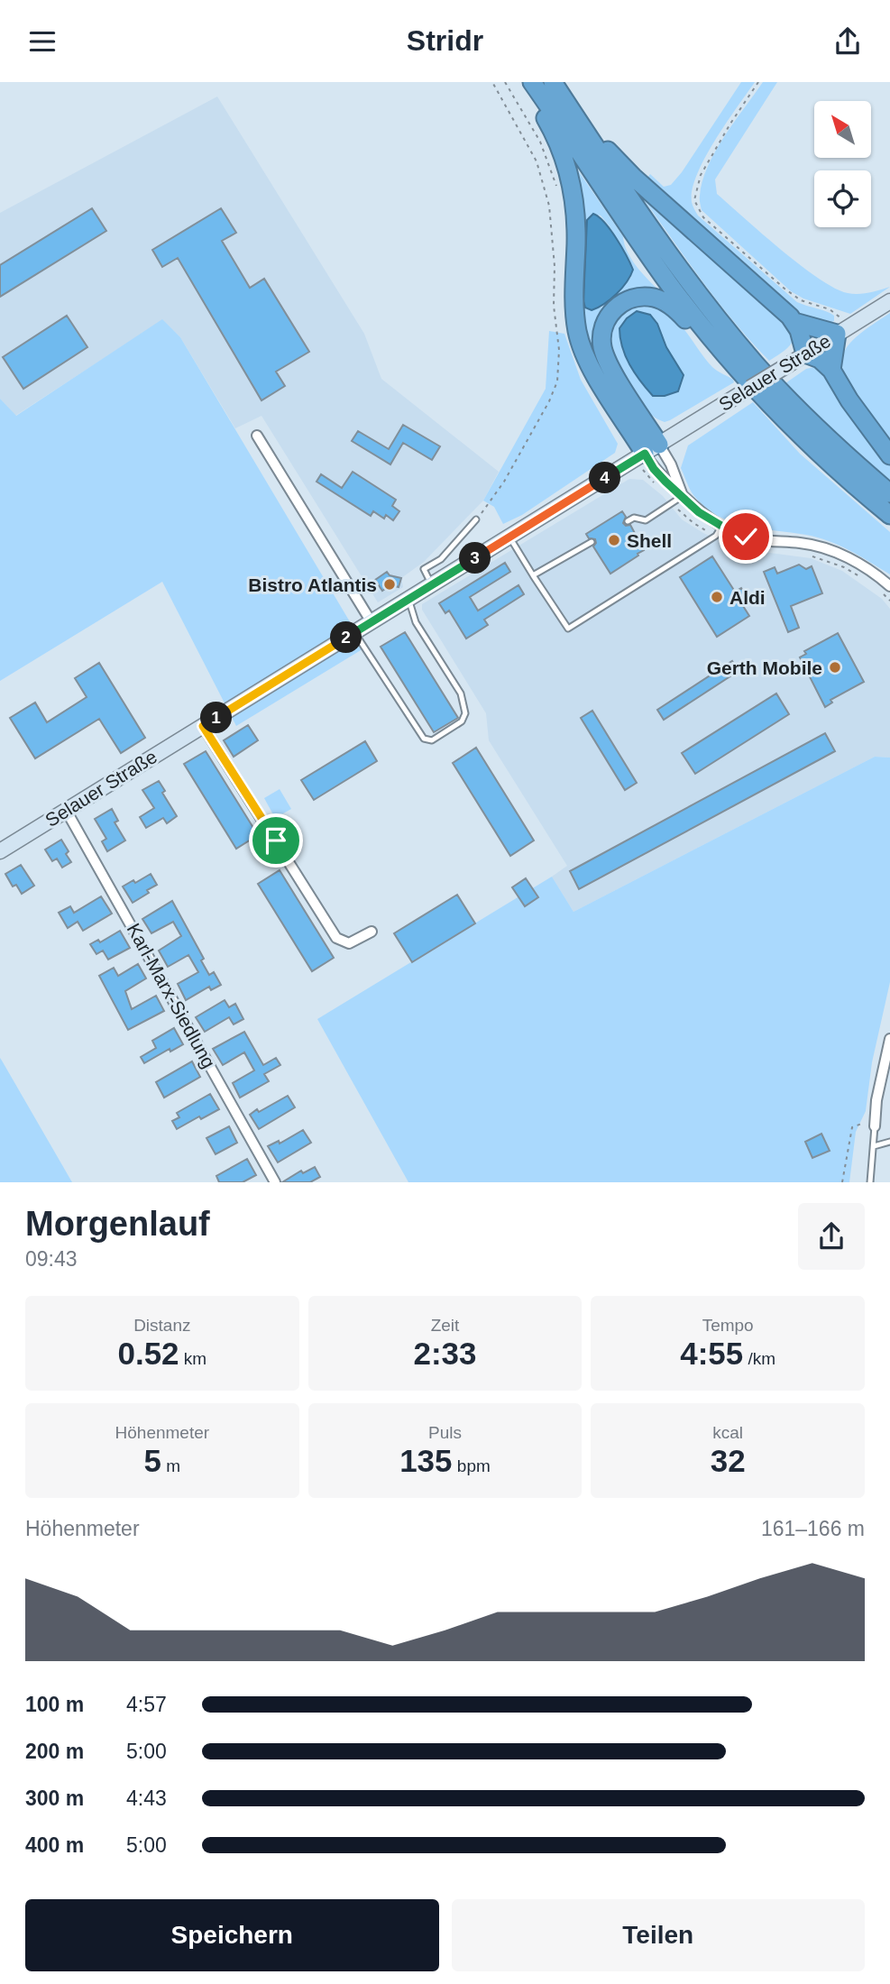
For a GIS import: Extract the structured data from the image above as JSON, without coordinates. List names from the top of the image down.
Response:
{
  "streets": {
    "main road": ["Selauer Straße"],
    "street": ["Karl-Marx-Siedlung"]
  },
  "crossings": [
    ["Selauer Straße", "Karl-Marx-Siedlung"]
  ],
  "places": [
    "Shell",
    "Bistro Atlantis",
    "Aldi",
    "Gerth Mobile"
  ],
  "north": "top left",
  "page": {
    "header": "Stridr",
    "pins": [
      "4",
      "3",
      "2",
      "1"
    ],
    "heading": ["Morgenlauf", "09:43"],
    "stats": [
      ["Distanz", "0.52 km"],
      ["Zeit", "2:33"],
      ["Tempo", "4:55 /km"],
      ["Höhenmeter", "5 m"],
      ["Puls", "135 bpm"],
      ["kcal", "32"]
    ],
    "chart": ["Höhenmeter", "161–166 m"],
    "list": [
      {
        "name": "100 m",
        "note": "4:57"
      },
      {
        "name": "200 m",
        "note": "5:00"
      },
      {
        "name": "300 m",
        "note": "4:43"
      },
      {
        "name": "400 m",
        "note": "5:00"
      }
    ],
    "buttons": ["Speichern", "Teilen"]
  }
}
